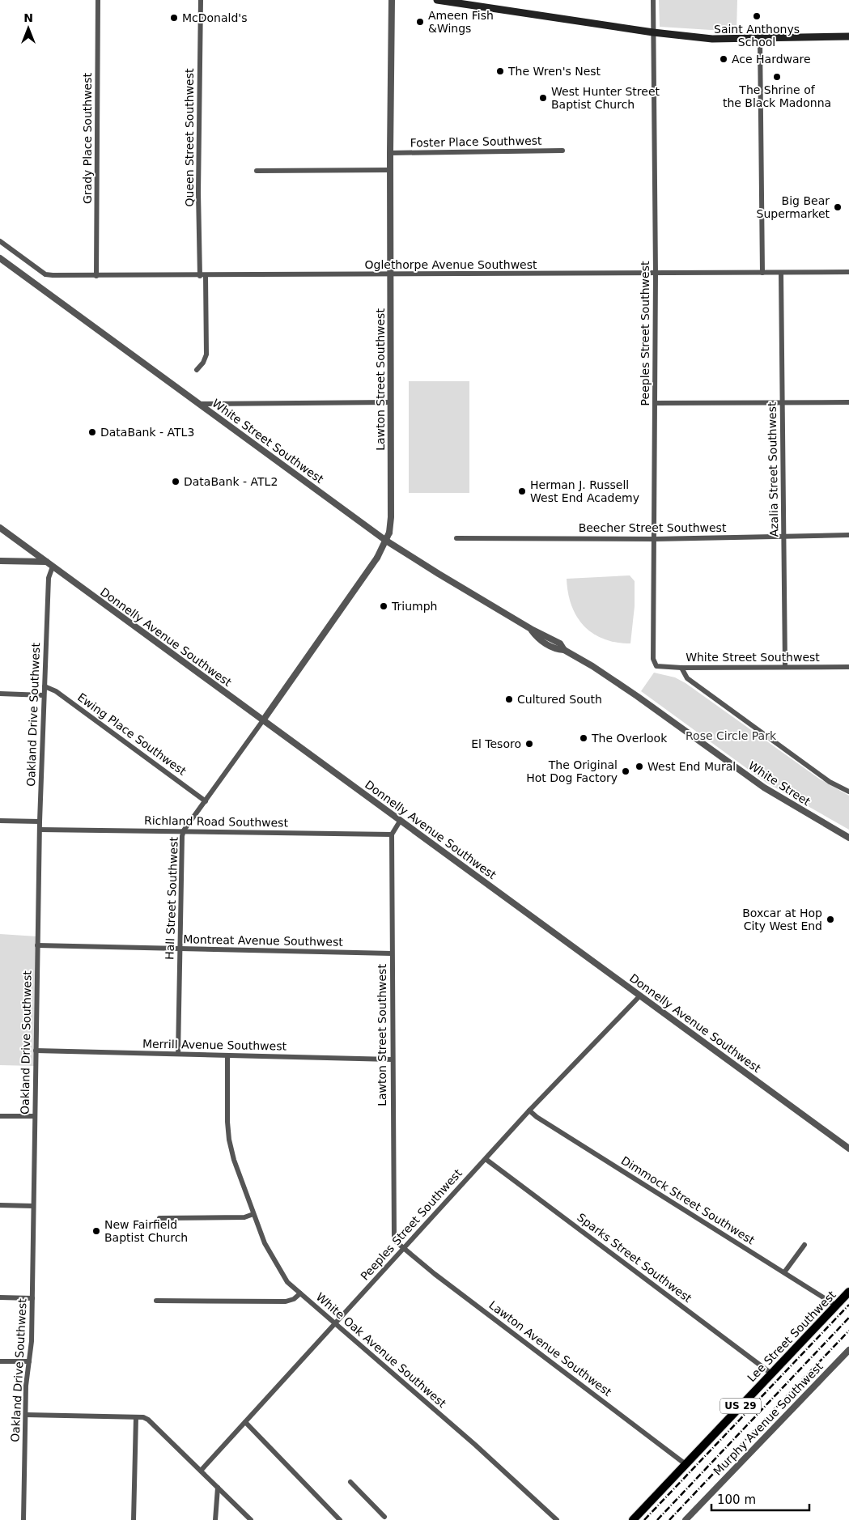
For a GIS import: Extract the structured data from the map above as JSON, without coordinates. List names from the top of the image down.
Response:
{
  "streets": {
    "main road": ["Lee Street Southwest", "US 29"],
    "street": [
      "Queen Street Southwest",
      "Grady Place Southwest",
      "Foster Place Southwest",
      "Oglethorpe Avenue Southwest",
      "Peeples Street Southwest",
      "Lawton Street Southwest",
      "White Street Southwest",
      "Azalia Street Southwest",
      "Beecher Street Southwest",
      "Donnelly Avenue Southwest",
      "Oakland Drive Southwest",
      "Ewing Place Southwest",
      "White Street",
      "Richland Road Southwest",
      "Hall Street Southwest",
      "Montreat Avenue Southwest",
      "Merrill Avenue Southwest",
      "Dimmock Street Southwest",
      "Sparks Street Southwest",
      "Lawton Avenue Southwest",
      "White Oak Avenue Southwest",
      "Murphy Avenue Southwest"
    ]
  },
  "crossings": [
    ["Queen Street Southwest", "Oglethorpe Avenue Southwest"],
    ["Grady Place Southwest", "Oglethorpe Avenue Southwest"],
    ["Foster Place Southwest", "Lawton Street Southwest"],
    ["Oglethorpe Avenue Southwest", "Peeples Street Southwest"],
    ["Oglethorpe Avenue Southwest", "Lawton Street Southwest"],
    ["Oglethorpe Avenue Southwest", "Azalia Street Southwest"],
    ["Peeples Street Southwest", "Lawton Street Southwest"],
    ["Peeples Street Southwest", "White Street Southwest"],
    ["Peeples Street Southwest", "Beecher Street Southwest"],
    ["Peeples Street Southwest", "Donnelly Avenue Southwest"],
    ["Peeples Street Southwest", "Dimmock Street Southwest"],
    ["Peeples Street Southwest", "Sparks Street Southwest"],
    ["Peeples Street Southwest", "Lawton Avenue Southwest"],
    ["Peeples Street Southwest", "White Oak Avenue Southwest"],
    ["Lawton Street Southwest", "Donnelly Avenue Southwest"],
    ["Lawton Street Southwest", "Richland Road Southwest"],
    ["Lawton Street Southwest", "Hall Street Southwest"],
    ["Lawton Street Southwest", "Montreat Avenue Southwest"],
    ["Lawton Street Southwest", "Merrill Avenue Southwest"],
    ["Lawton Street Southwest", "Lawton Avenue Southwest"],
    ["White Street Southwest", "Azalia Street Southwest"],
    ["White Street Southwest", "White Street"],
    ["Azalia Street Southwest", "Beecher Street Southwest"],
    ["Donnelly Avenue Southwest", "Oakland Drive Southwest"],
    ["Donnelly Avenue Southwest", "Hall Street Southwest"],
    ["Oakland Drive Southwest", "Ewing Place Southwest"],
    ["Oakland Drive Southwest", "Richland Road Southwest"],
    ["Oakland Drive Southwest", "Montreat Avenue Southwest"],
    ["Oakland Drive Southwest", "Merrill Avenue Southwest"],
    ["Ewing Place Southwest", "Hall Street Southwest"],
    ["Richland Road Southwest", "Hall Street Southwest"],
    ["Hall Street Southwest", "Montreat Avenue Southwest"],
    ["Hall Street Southwest", "Merrill Avenue Southwest"],
    ["Dimmock Street Southwest", "Lee Street Southwest"],
    ["Sparks Street Southwest", "Lee Street Southwest"],
    ["Lee Street Southwest", "Lawton Avenue Southwest"]
  ],
  "parks": ["Rose Circle Park"],
  "places": [
    "Saint Anthonys School",
    "McDonald's",
    "Ameen Fish &Wings",
    "Ace Hardware",
    "The Wren's Nest",
    "The Shrine of the Black Madonna",
    "West Hunter Street Baptist Church",
    "Big Bear Supermarket",
    "DataBank - ATL3",
    "DataBank - ATL2",
    "Herman J. Russell West End Academy",
    "Triumph",
    "Cultured South",
    "The Overlook",
    "El Tesoro",
    "West End Mural",
    "The Original Hot Dog Factory",
    "Boxcar at Hop City West End",
    "New Fairfield Baptist Church"
  ],
  "scale_bar": "100 m",
  "north": "top"
}
